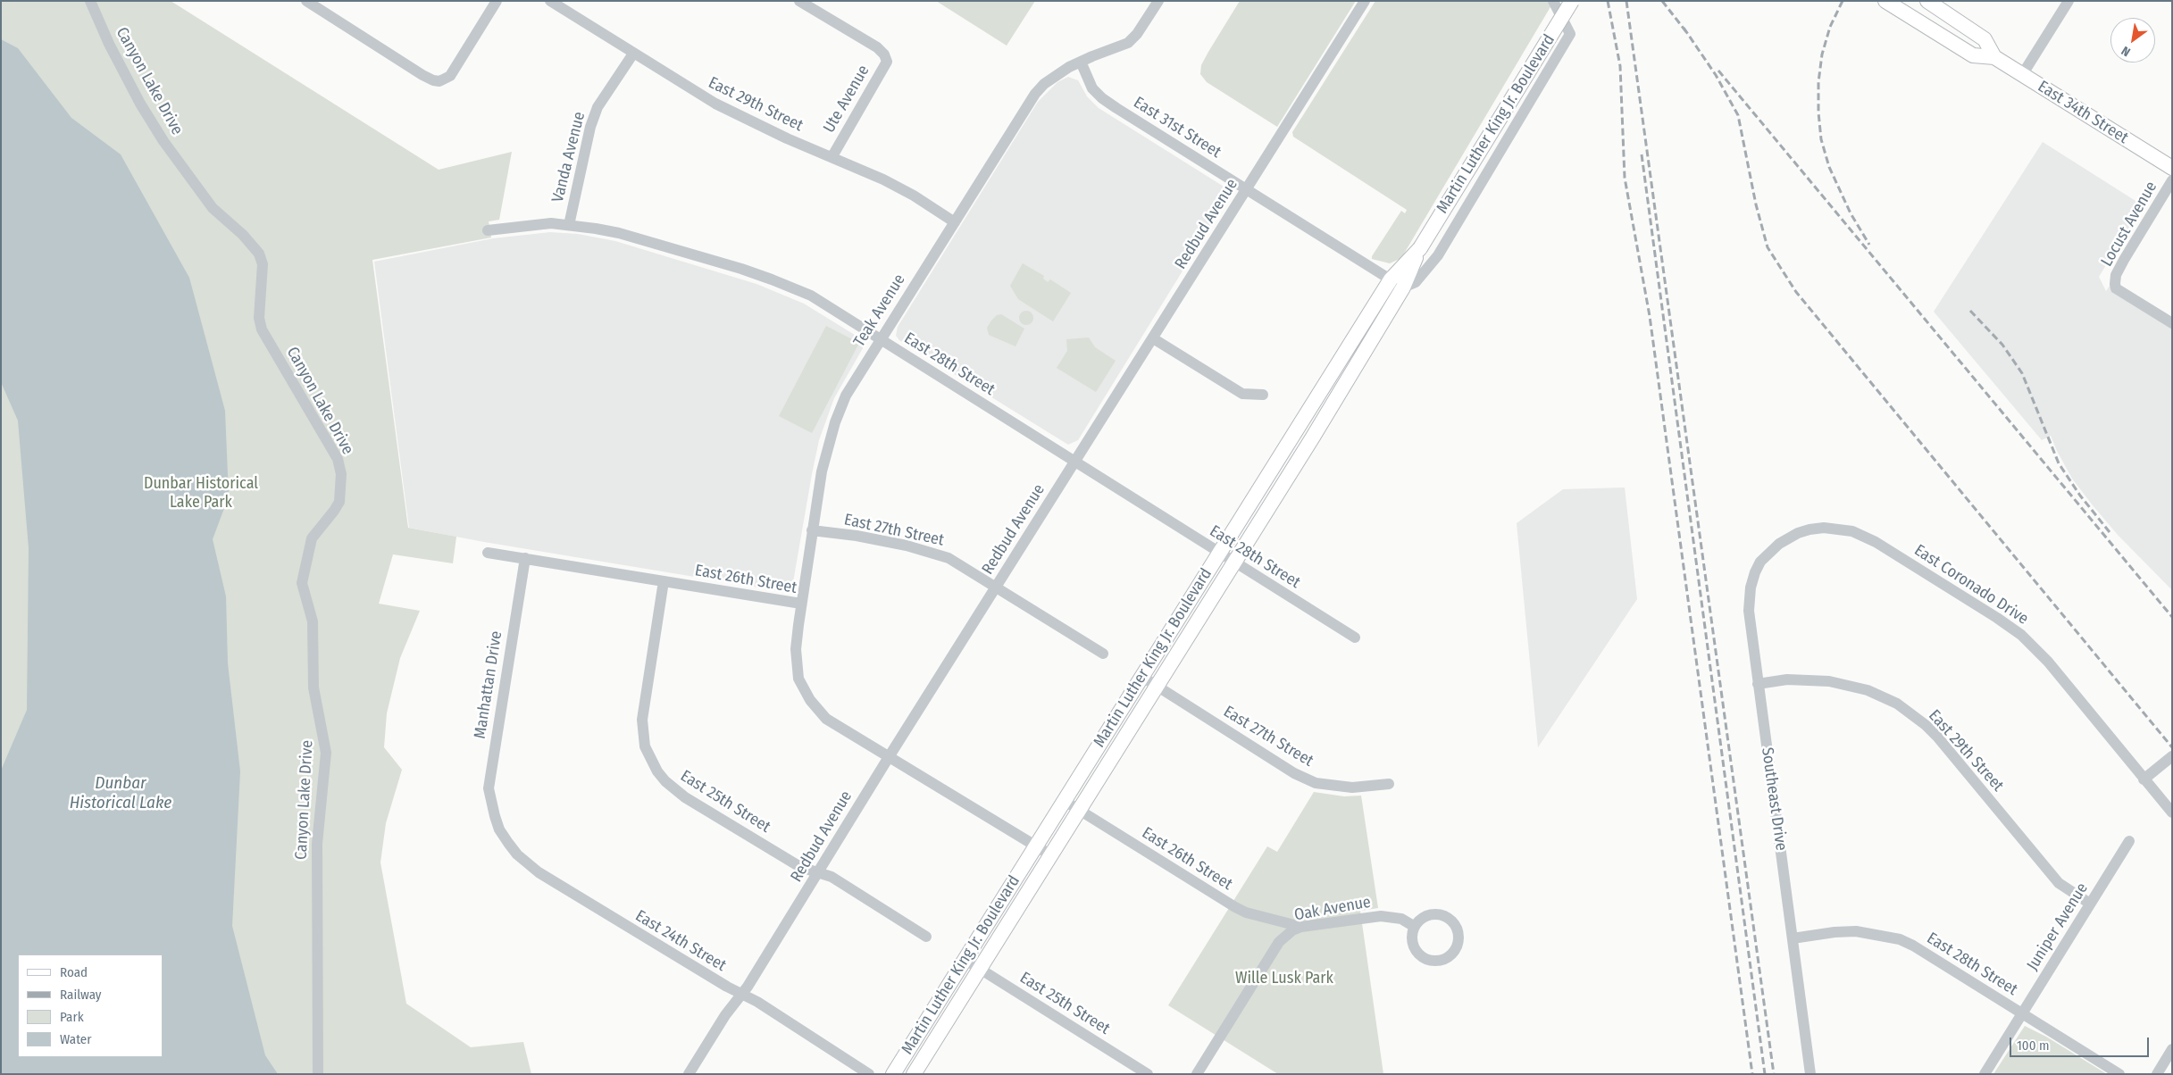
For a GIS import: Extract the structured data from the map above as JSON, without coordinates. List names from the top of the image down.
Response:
{
  "streets": {
    "main road": ["East 34th Street", "Martin Luther King Jr. Boulevard"],
    "street": [
      "Canyon Lake Drive",
      "Ute Avenue",
      "East 29th Street",
      "East 31st Street",
      "Vanda Avenue",
      "Redbud Avenue",
      "Locust Avenue",
      "Teak Avenue",
      "East 28th Street",
      "East 27th Street",
      "East 26th Street",
      "East Coronado Drive",
      "Manhattan Drive",
      "Southeast Drive",
      "East 25th Street",
      "Oak Avenue",
      "Juniper Avenue",
      "East 24th Street"
    ]
  },
  "crossings": [
    ["Ute Avenue", "East 29th Street"],
    ["East 29th Street", "Vanda Avenue"],
    ["East 29th Street", "Teak Avenue"],
    ["East 29th Street", "Southeast Drive"],
    ["East 29th Street", "Juniper Avenue"],
    ["Martin Luther King Jr. Boulevard", "East 31st Street"],
    ["Martin Luther King Jr. Boulevard", "East 28th Street"],
    ["Martin Luther King Jr. Boulevard", "East 27th Street"],
    ["Martin Luther King Jr. Boulevard", "East 26th Street"],
    ["Martin Luther King Jr. Boulevard", "East 25th Street"],
    ["East 31st Street", "Redbud Avenue"],
    ["East 31st Street", "Teak Avenue"],
    ["Vanda Avenue", "East 28th Street"],
    ["Redbud Avenue", "East 28th Street"],
    ["Redbud Avenue", "East 27th Street"],
    ["Redbud Avenue", "East 26th Street"],
    ["Redbud Avenue", "East 25th Street"],
    ["Redbud Avenue", "East 24th Street"],
    ["Teak Avenue", "East 28th Street"],
    ["Teak Avenue", "East 27th Street"],
    ["Teak Avenue", "East 26th Street"],
    ["East 28th Street", "Southeast Drive"],
    ["East 28th Street", "Juniper Avenue"],
    ["East 26th Street", "Manhattan Drive"],
    ["East 26th Street", "East 25th Street"],
    ["East 26th Street", "Oak Avenue"],
    ["East Coronado Drive", "Southeast Drive"],
    ["Manhattan Drive", "East 24th Street"]
  ],
  "water": ["Dunbar Historical Lake"],
  "parks": ["Dunbar Historical Lake Park", "Wille Lusk Park"],
  "legend": [
    "Road",
    "Railway",
    "Park",
    "Water"
  ],
  "scale_bar": "100 m",
  "north": "bottom left"
}
